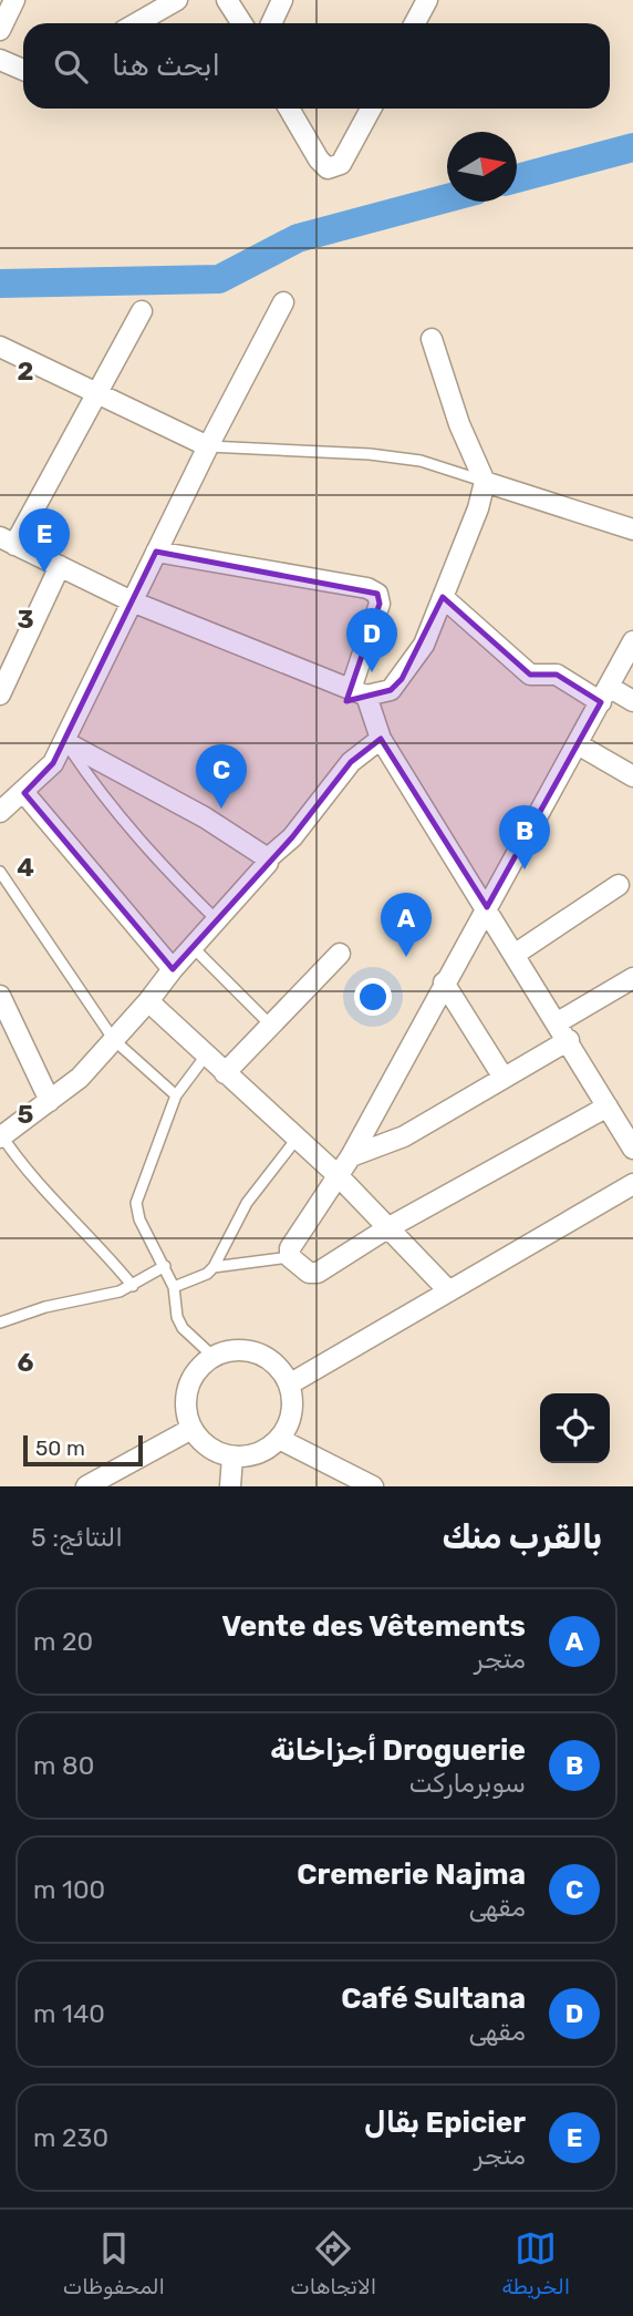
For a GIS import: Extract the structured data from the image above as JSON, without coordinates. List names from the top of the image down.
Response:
{
  "scale_bar": "50 m",
  "north": "right",
  "page": {
    "search": "ابحث هنا",
    "pins": [
      "E",
      "D",
      "C",
      "B",
      "A"
    ],
    "scale": "50 m",
    "heading": ["بالقرب منك", "النتائج: 5"],
    "list": [
      {
        "mark": "A",
        "name": "Vente des Vêtements",
        "note": "متجر",
        "value": "20 m"
      },
      {
        "mark": "B",
        "name": "Droguerie أجزاخانة",
        "note": "سوبرماركت",
        "value": "80 m"
      },
      {
        "mark": "C",
        "name": "Cremerie Najma",
        "note": "مقهى",
        "value": "100 m"
      },
      {
        "mark": "D",
        "name": "Café Sultana",
        "note": "مقهى",
        "value": "140 m"
      },
      {
        "mark": "E",
        "name": "Epicier بقال",
        "note": "متجر",
        "value": "230 m"
      }
    ],
    "nav": ["الخريطة", "الاتجاهات", "المحفوظات"]
  },
  "grid": {
    "rows": [
      "2",
      "3",
      "4",
      "5",
      "6"
    ]
  }
}
